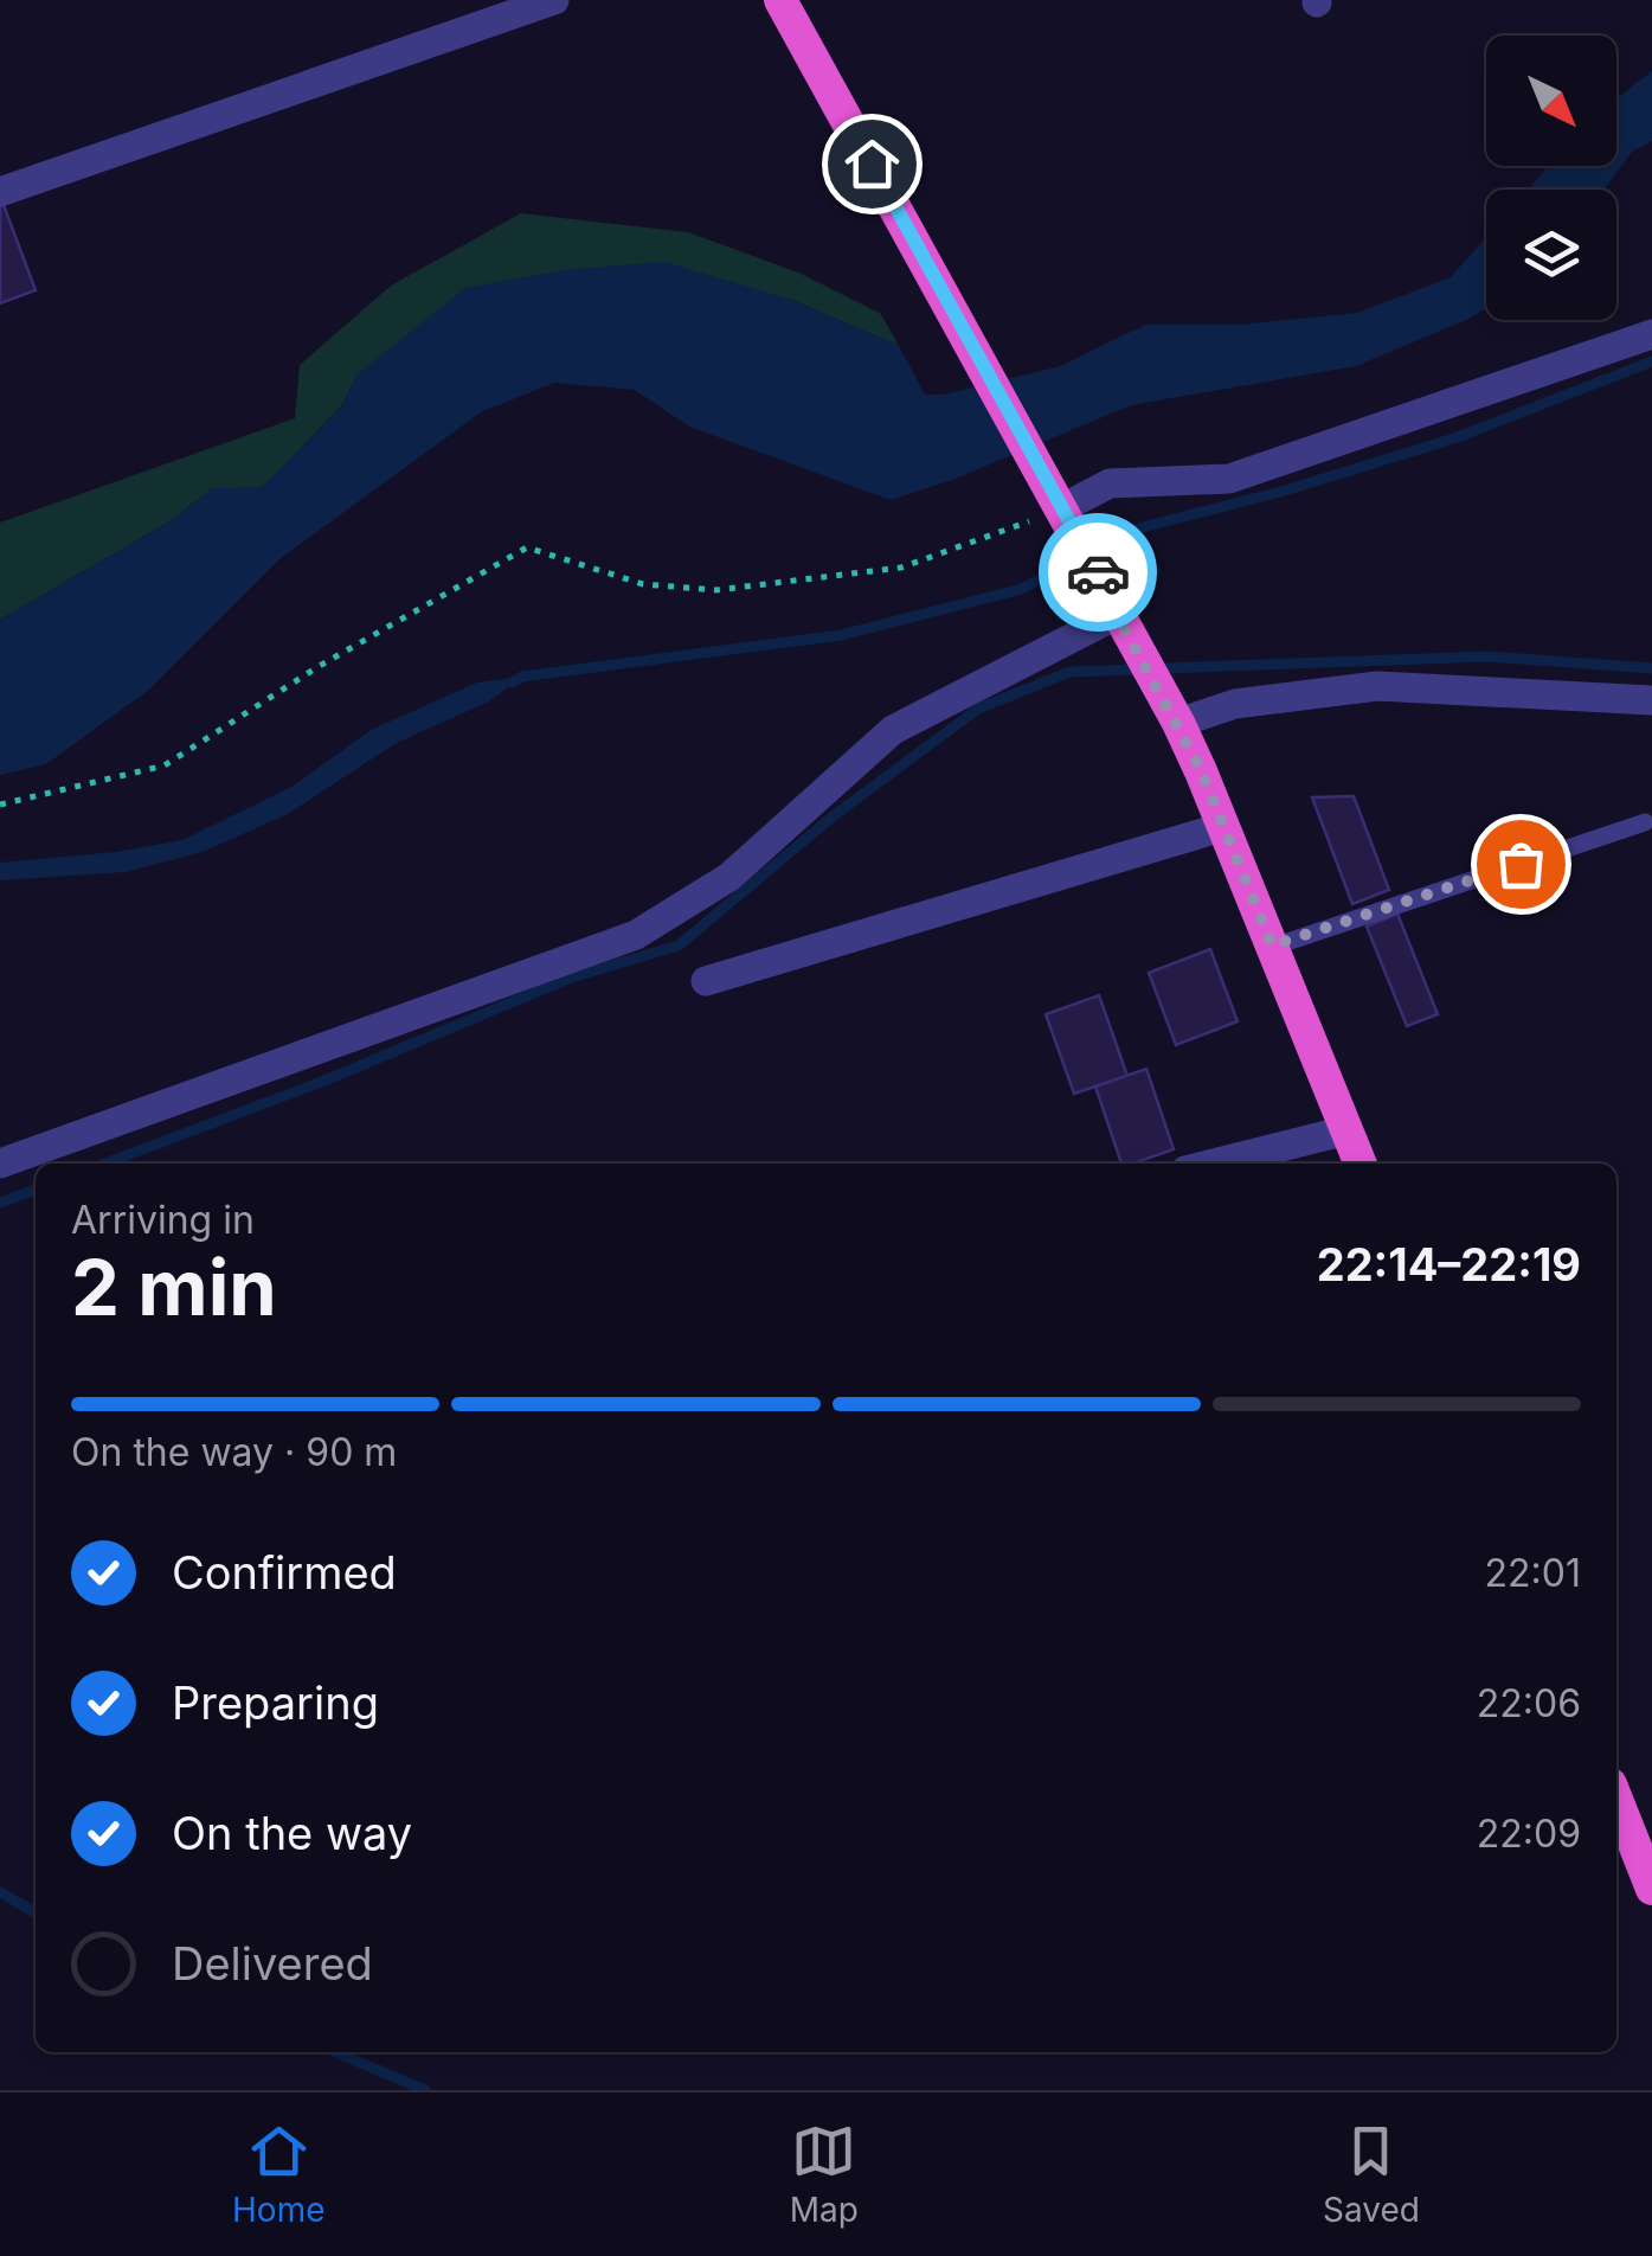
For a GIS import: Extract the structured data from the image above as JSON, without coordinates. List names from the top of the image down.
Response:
{
  "north": "bottom right",
  "page": {
    "heading": ["2 min", "Arriving in", "22:14–22:19"],
    "bar": "On the way · 90 m",
    "list": [
      ["Confirmed", "22:01"],
      ["Preparing", "22:06"],
      ["On the way", "22:09"],
      "Delivered"
    ],
    "tabs": ["Home", "Map", "Saved"]
  }
}
